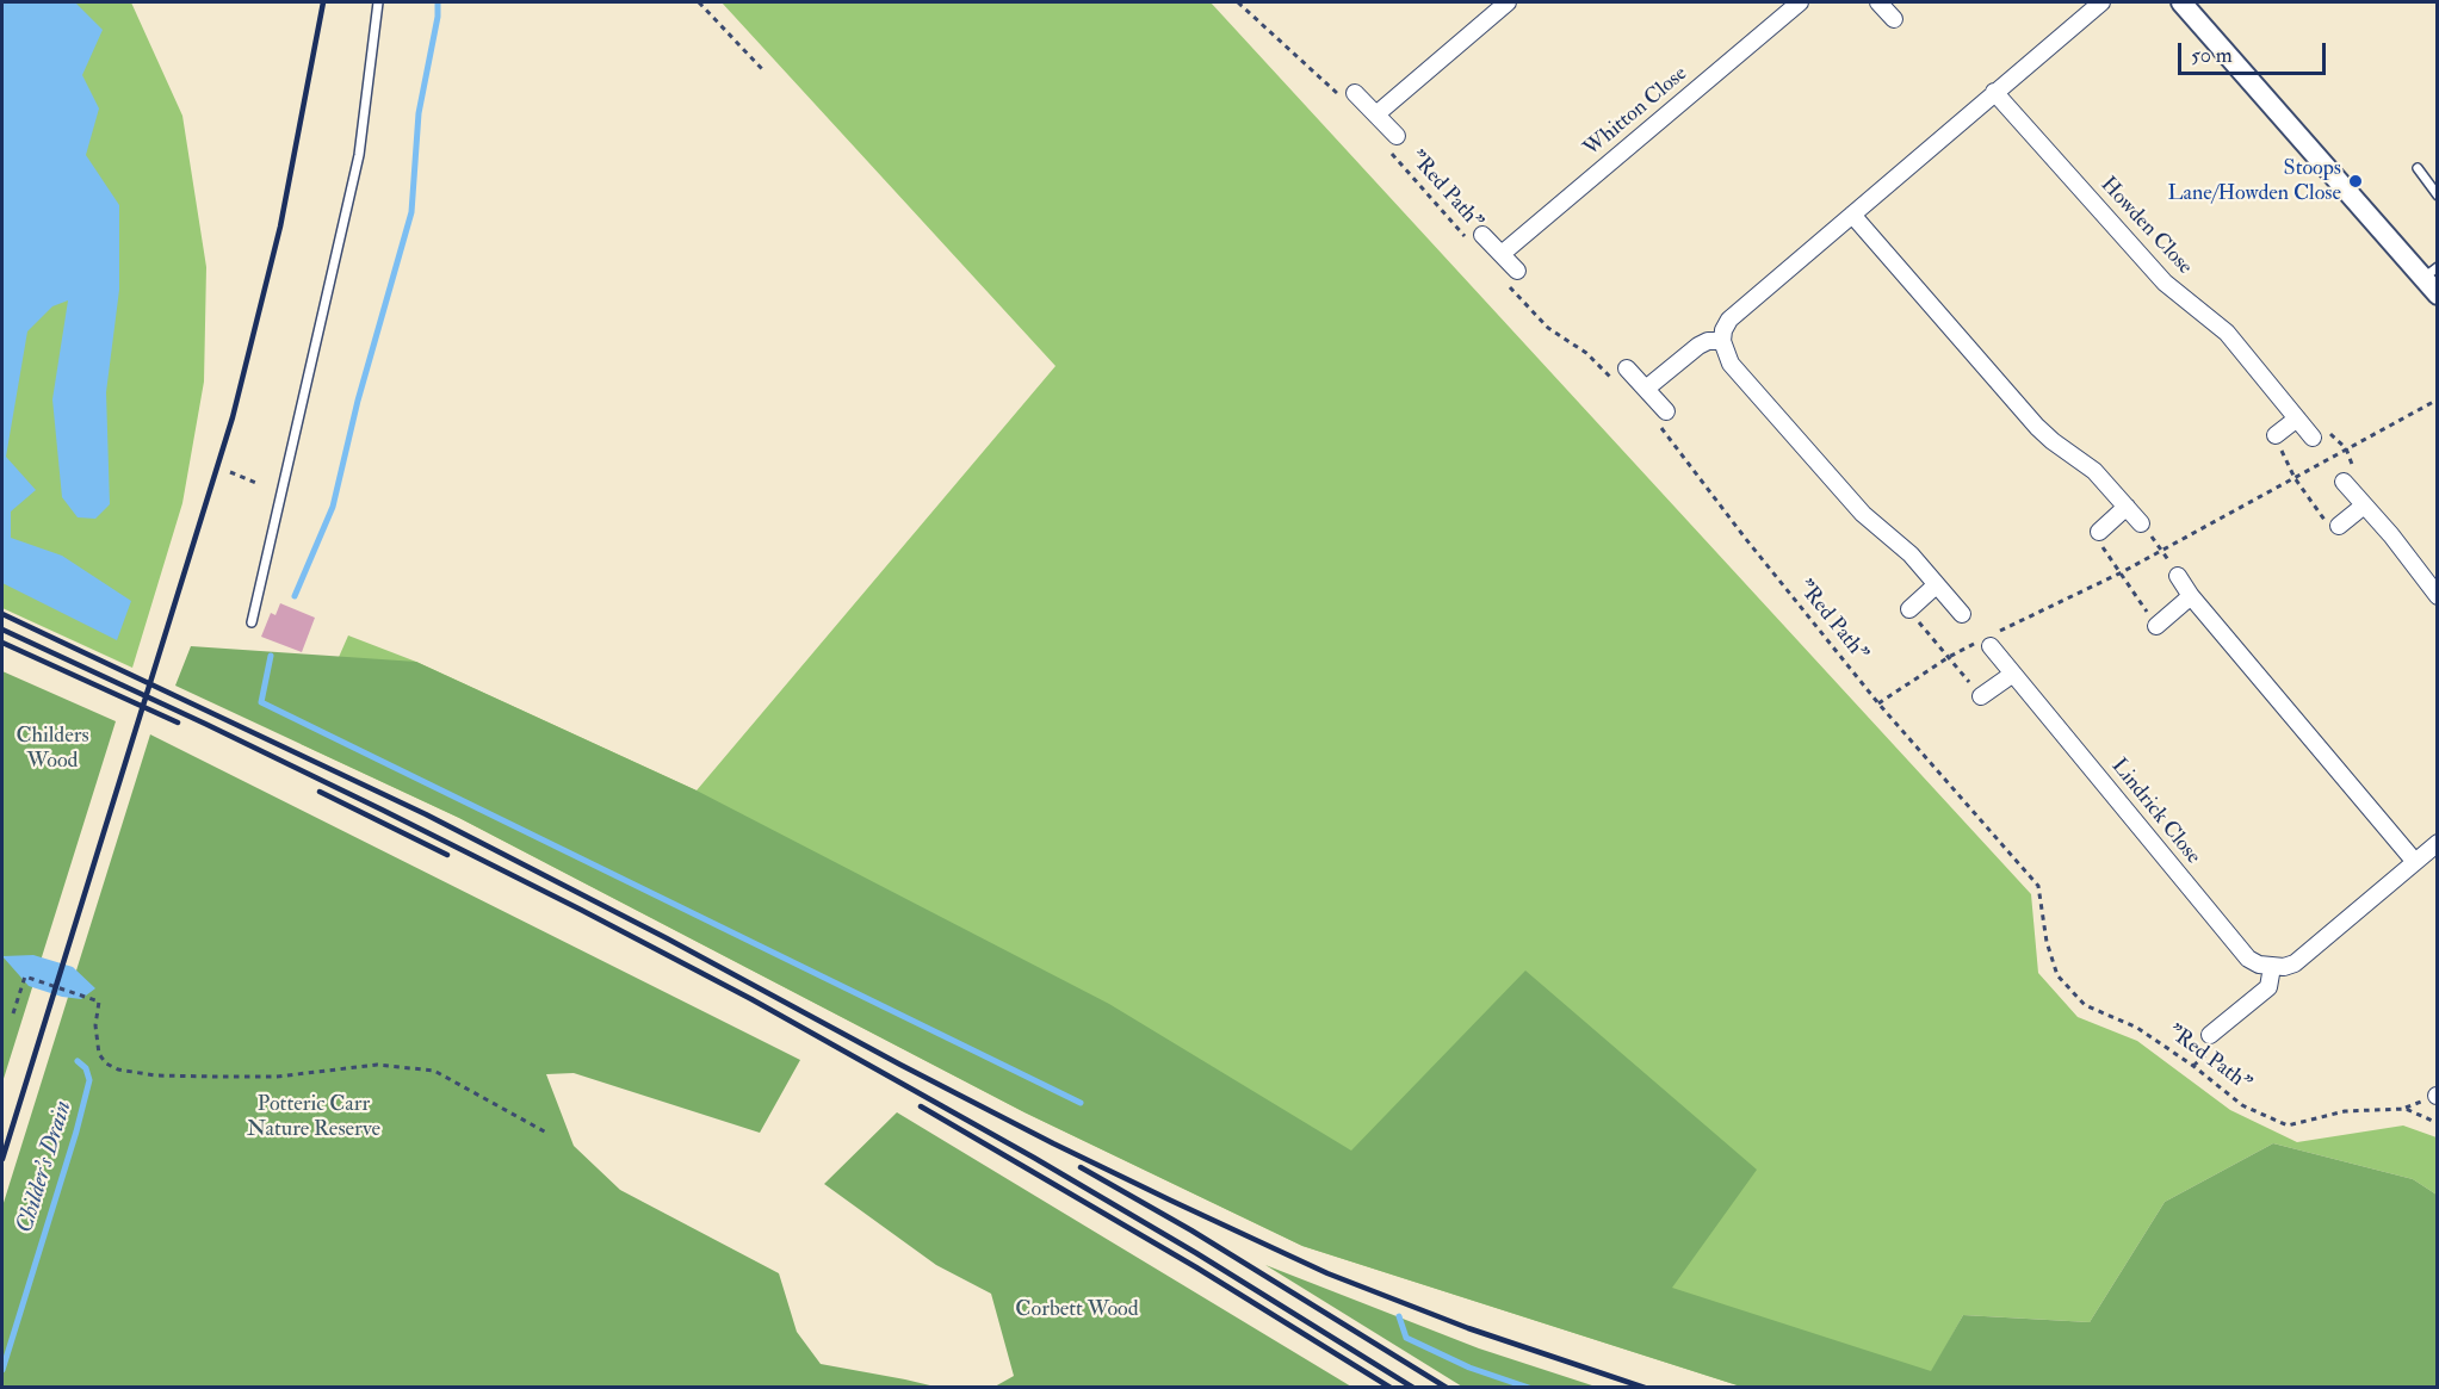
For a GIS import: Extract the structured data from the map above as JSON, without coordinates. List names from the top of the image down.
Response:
{
  "streets": {
    "street": ["Whitton Close", "Howden Close", "Lindrick Close"],
    "path": ["\"Red Path\""]
  },
  "water": ["Childer's Drain"],
  "parks": ["Childers Wood", "Potteric Carr Nature Reserve", "Corbett Wood"],
  "places": ["Stoops Lane/Howden Close"],
  "scale_bar": "50 m"
}
